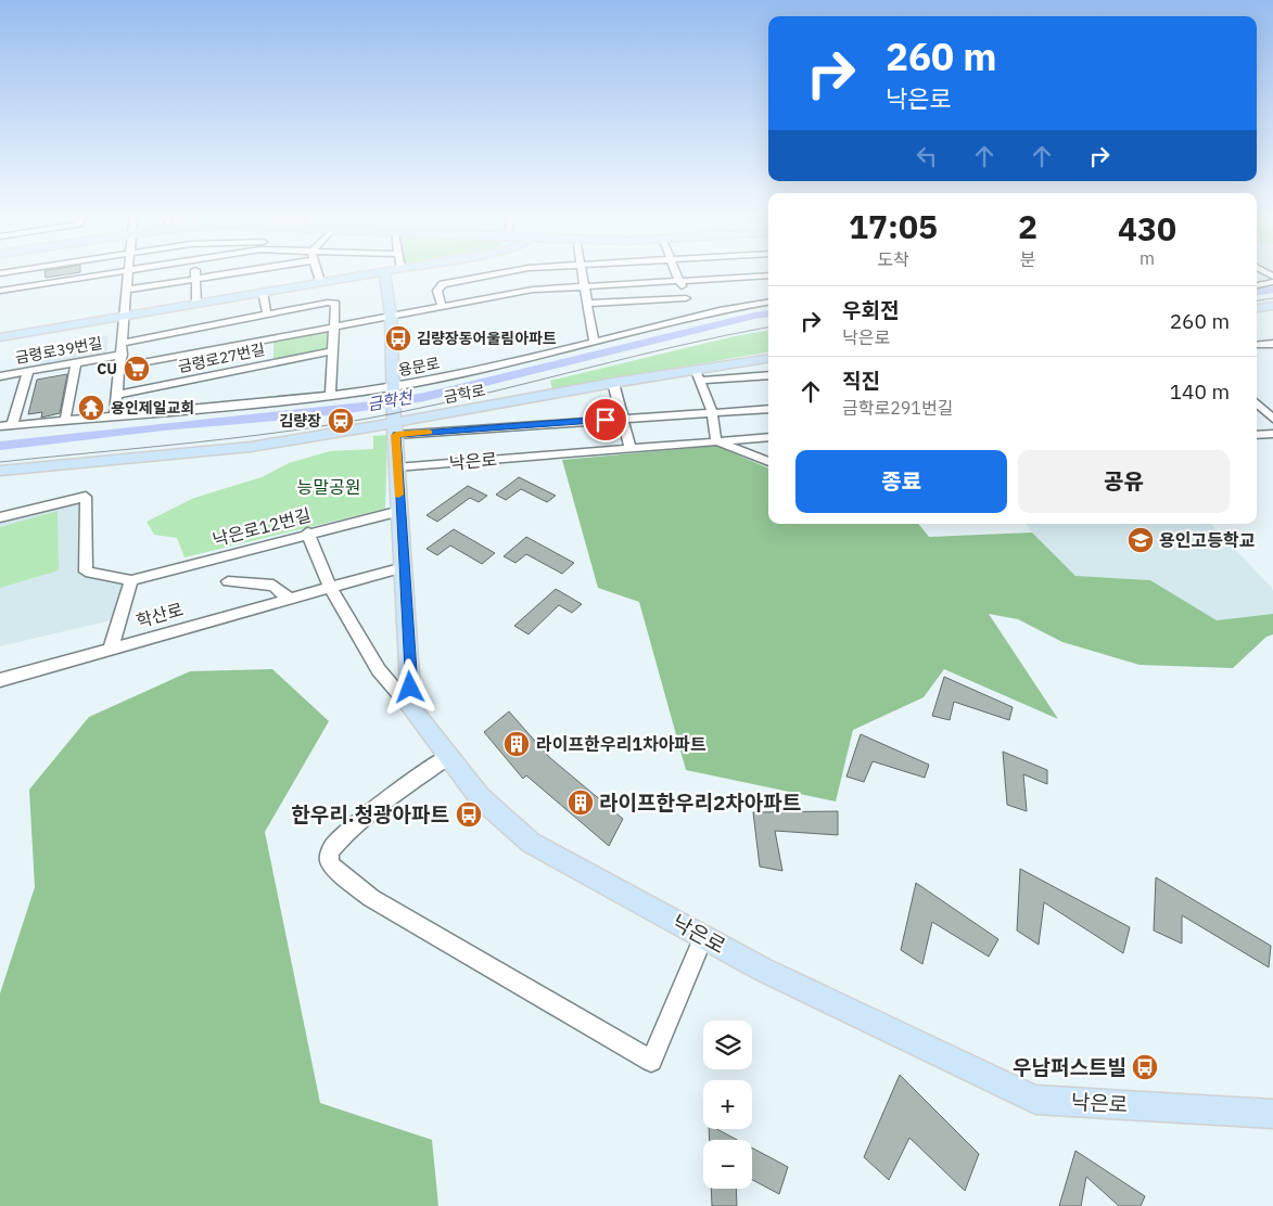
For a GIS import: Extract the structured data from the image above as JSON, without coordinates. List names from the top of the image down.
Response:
{
  "streets": {
    "main road": ["금학로", "낙은로"],
    "street": [
      "금령로39번길",
      "금령로27번길",
      "용문로",
      "낙은로12번길",
      "학산로"
    ]
  },
  "crossings": [
    ["금령로39번길", "금령로27번길"],
    ["금령로39번길", "용문로"],
    ["금령로27번길", "용문로"],
    ["금학로", "낙은로"]
  ],
  "water": ["금학천"],
  "parks": ["능말공원"],
  "places": {
    "bus stop": ["김량장동어울림아파트", "한우리.청광아파트", "우남퍼스트빌"],
    "supermarket": ["CU"],
    "temple": ["용인제일교회"],
    "station": ["김량장"],
    "school or university": ["용인고등학교"],
    "building": ["라이프한우리1차아파트", "라이프한우리2차아파트"]
  },
  "page": {
    "turn": ["260 m", "낙은로"],
    "eta": [
      "17:05",
      "도착",
      "2",
      "분",
      "430",
      "m"
    ],
    "list": [
      {
        "name": "우회전",
        "note": "낙은로",
        "value": "260 m"
      },
      {
        "name": "직진",
        "note": "금학로291번길",
        "value": "140 m"
      }
    ],
    "buttons": ["종료", "공유"],
    "map_buttons": ["+", "−"]
  }
}
